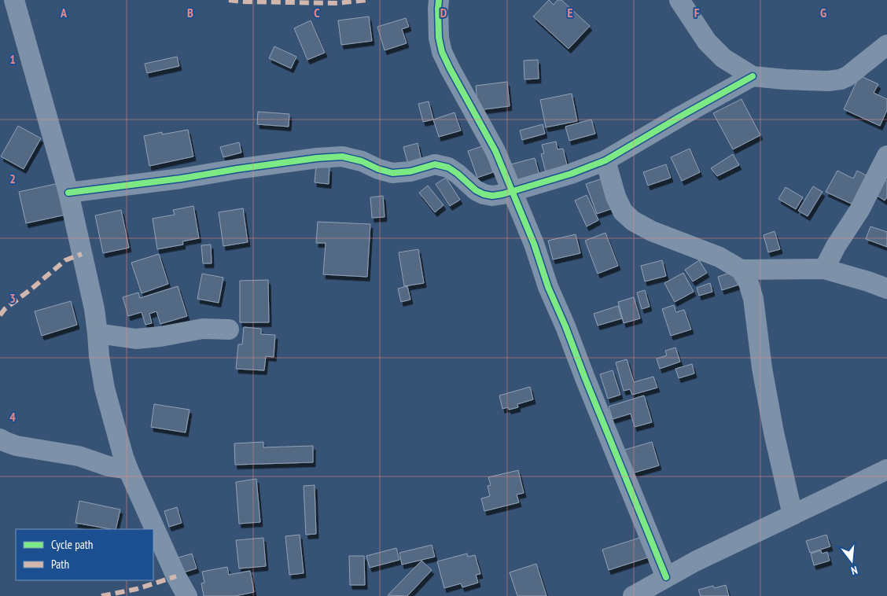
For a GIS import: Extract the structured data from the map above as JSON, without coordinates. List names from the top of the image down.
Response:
{
  "legend": ["Cycle path", "Path"],
  "north": "bottom",
  "grid": {
    "columns": [
      "A",
      "B",
      "C",
      "D",
      "E",
      "F",
      "G"
    ],
    "rows": [
      "1",
      "2",
      "3",
      "4"
    ]
  }
}
